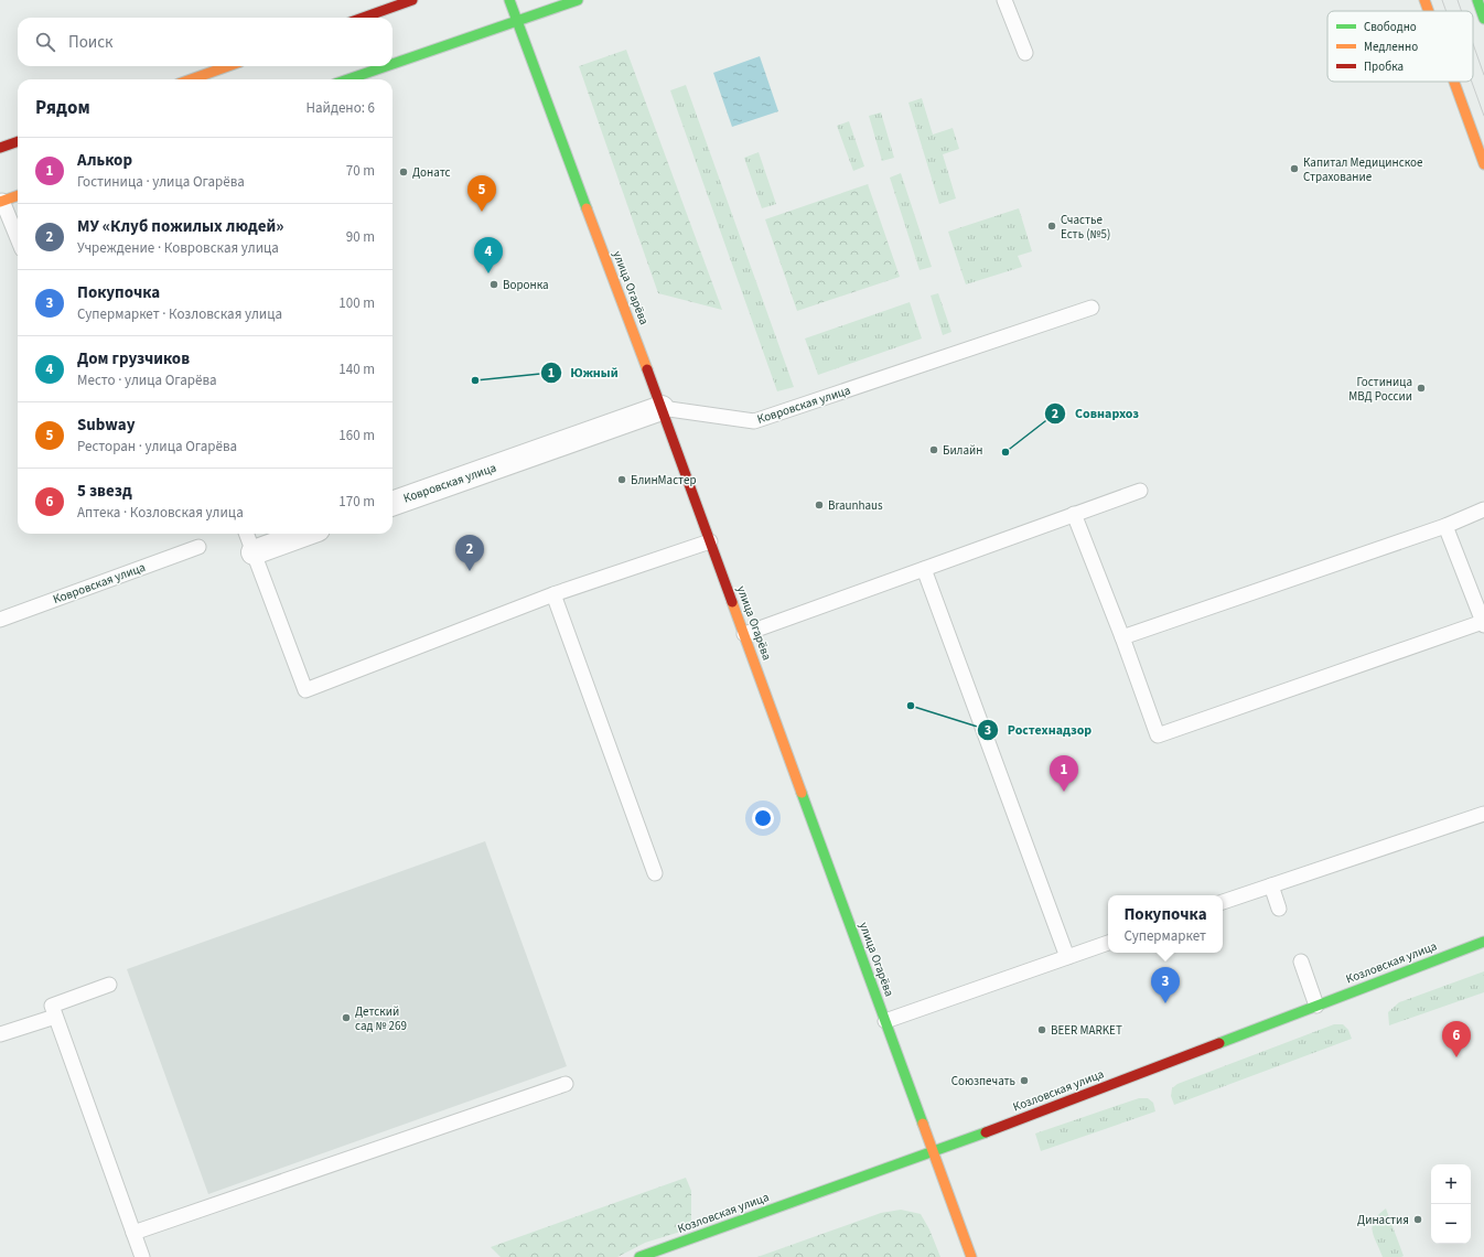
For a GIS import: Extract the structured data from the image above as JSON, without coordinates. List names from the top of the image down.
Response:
{
  "streets": {
    "main road": ["улица Огарёва", "Козловская улица"],
    "street": ["Ковровская улица"]
  },
  "crossings": [
    ["улица Огарёва", "Ковровская улица"],
    ["улица Огарёва", "Козловская улица"]
  ],
  "places": [
    "Капитал Медицинское Страхование",
    "Донатс",
    "Счастье Есть (№5)",
    "Воронка",
    "Южный",
    "Гостиница МВД России",
    "Билайн",
    "Совнархоз",
    "БлинМастер",
    "Braunhaus",
    "Ростехнадзор",
    "Детский сад № 269",
    "BEER MARKET",
    "Союзпечать",
    "Династия"
  ],
  "legend": ["Свободно", "Медленно", "Пробка"],
  "page": {
    "search": "Поиск",
    "heading": ["Рядом", "Найдено: 6"],
    "list": [
      {
        "mark": "1",
        "name": "Алькор",
        "note": "Гостиница · улица Огарёва",
        "value": "70 m"
      },
      {
        "mark": "2",
        "name": "МУ «Клуб пожилых людей»",
        "note": "Учреждение · Ковровская улица",
        "value": "90 m"
      },
      {
        "mark": "3",
        "name": "Покупочка",
        "note": "Супермаркет · Козловская улица",
        "value": "100 m"
      },
      {
        "mark": "4",
        "name": "Дом грузчиков",
        "note": "Место · улица Огарёва",
        "value": "140 m"
      },
      {
        "mark": "5",
        "name": "Subway",
        "note": "Ресторан · улица Огарёва",
        "value": "160 m"
      },
      {
        "mark": "6",
        "name": "5 звезд",
        "note": "Аптека · Козловская улица",
        "value": "170 m"
      }
    ],
    "pins": [
      "5",
      "4",
      "2",
      "1",
      "3",
      "6"
    ],
    "popup": ["Покупочка", "Супермаркет"],
    "map_buttons": ["+", "−"]
  }
}
